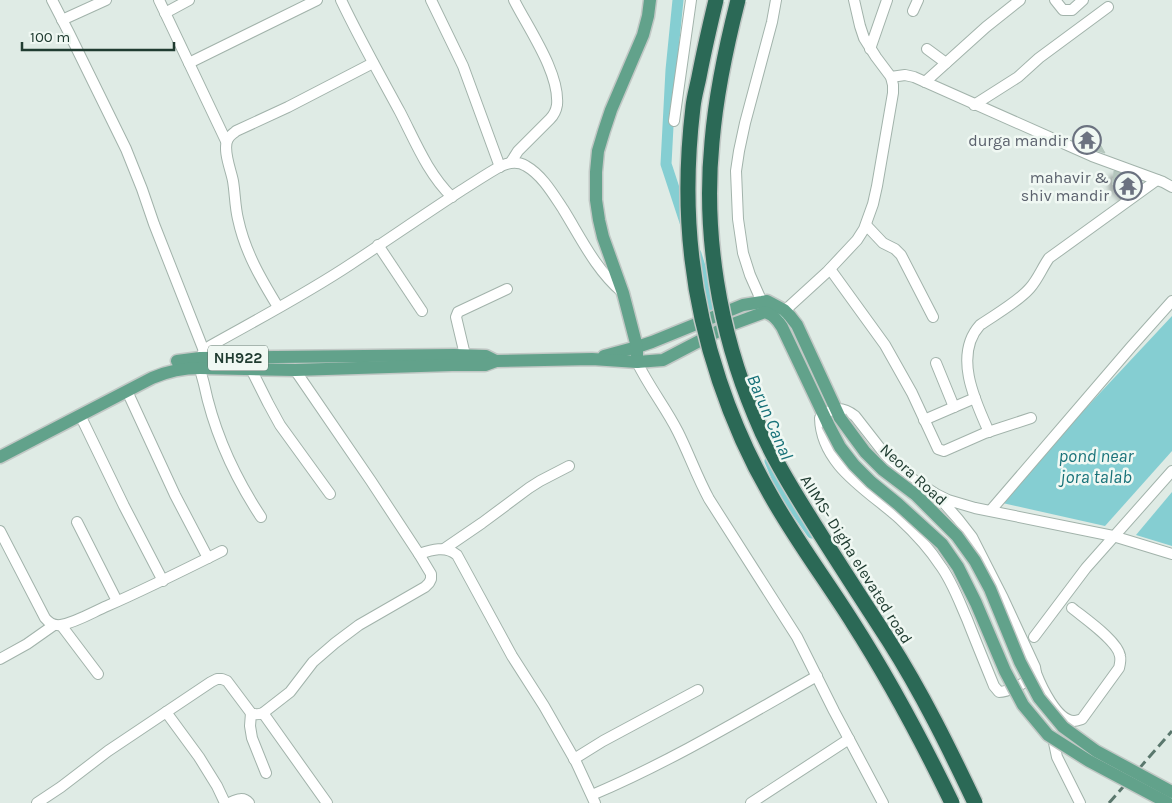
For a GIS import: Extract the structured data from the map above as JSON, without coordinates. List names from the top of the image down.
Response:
{
  "streets": {
    "highway": ["AIIMS- Digha elevated road"],
    "main road": ["NH922", "Neora Road"]
  },
  "water": ["Barun Canal", "pond near jora talab"],
  "places": {
    "temple": ["durga mandir", "mahavir & shiv mandir"]
  },
  "scale_bar": "100 m"
}
